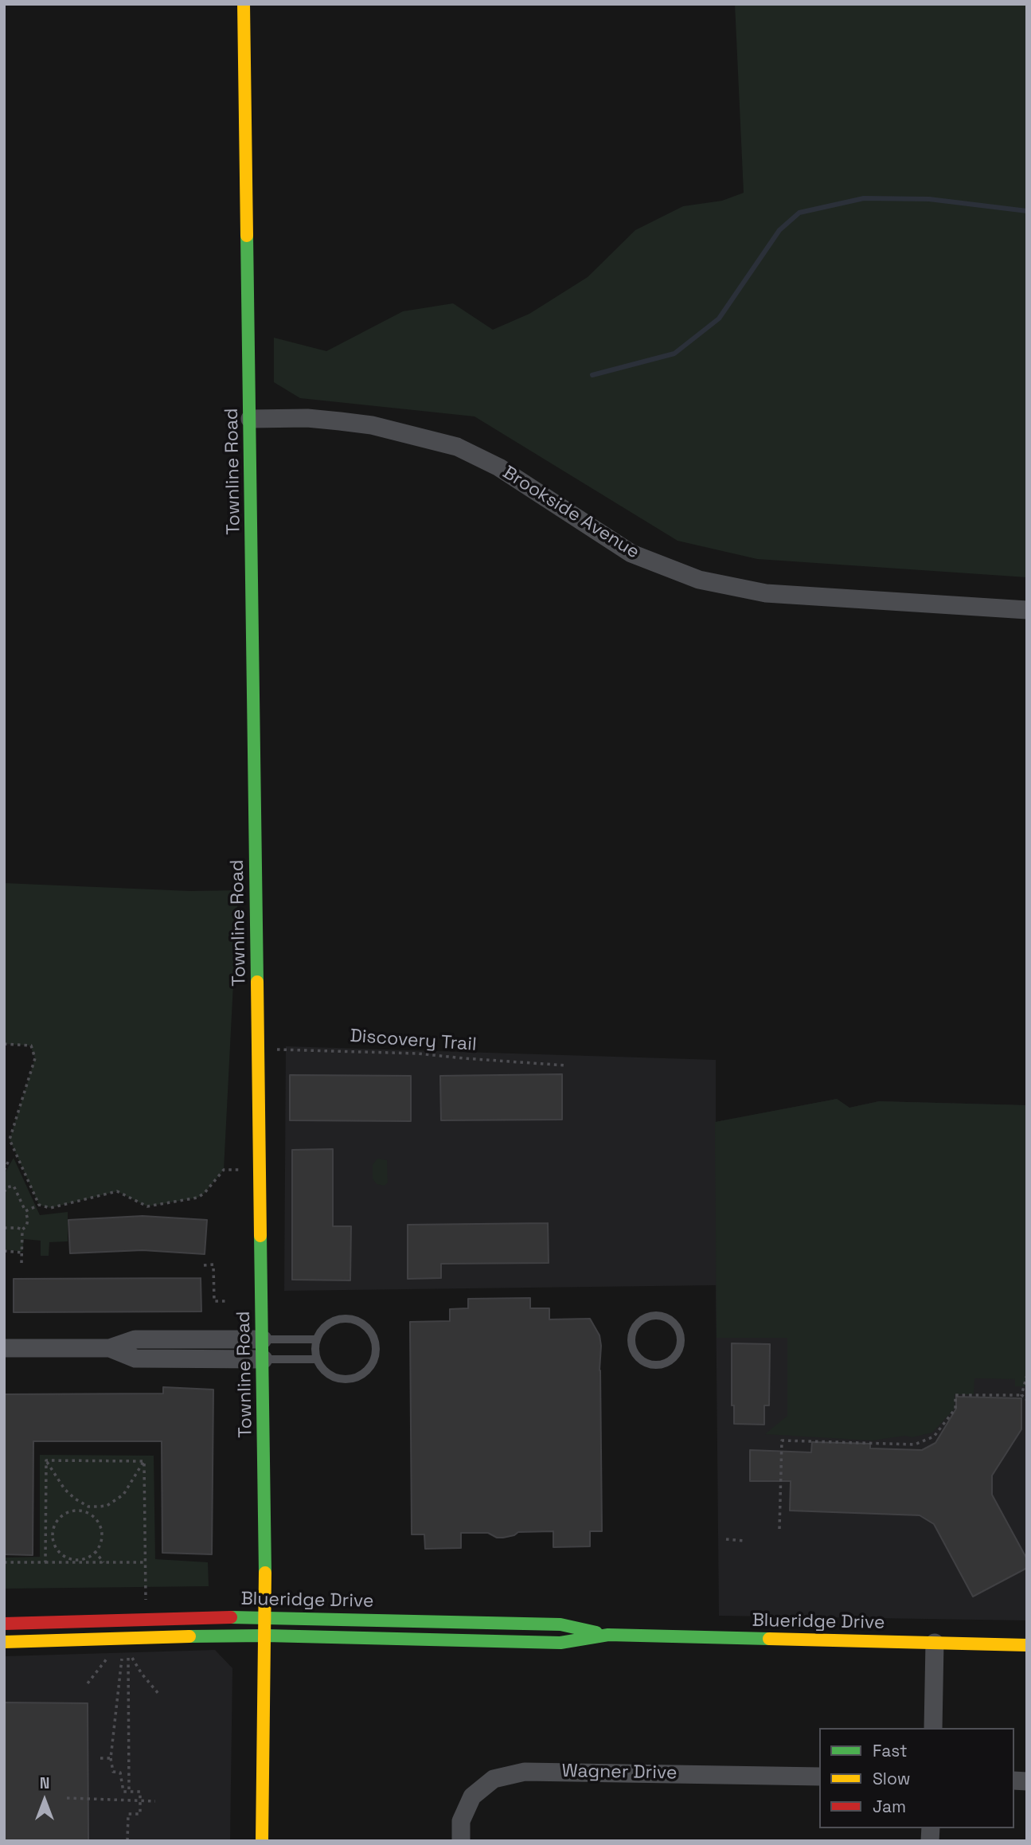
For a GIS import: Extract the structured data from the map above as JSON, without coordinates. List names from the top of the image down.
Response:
{
  "streets": {
    "street": [
      "Townline Road",
      "Brookside Avenue",
      "Blueridge Drive",
      "Wagner Drive"
    ],
    "path": ["Discovery Trail"]
  },
  "crossings": [
    ["Townline Road", "Brookside Avenue"],
    ["Townline Road", "Discovery Trail"],
    ["Townline Road", "Blueridge Drive"]
  ],
  "legend": ["Fast", "Slow", "Jam"],
  "north": "top"
}
